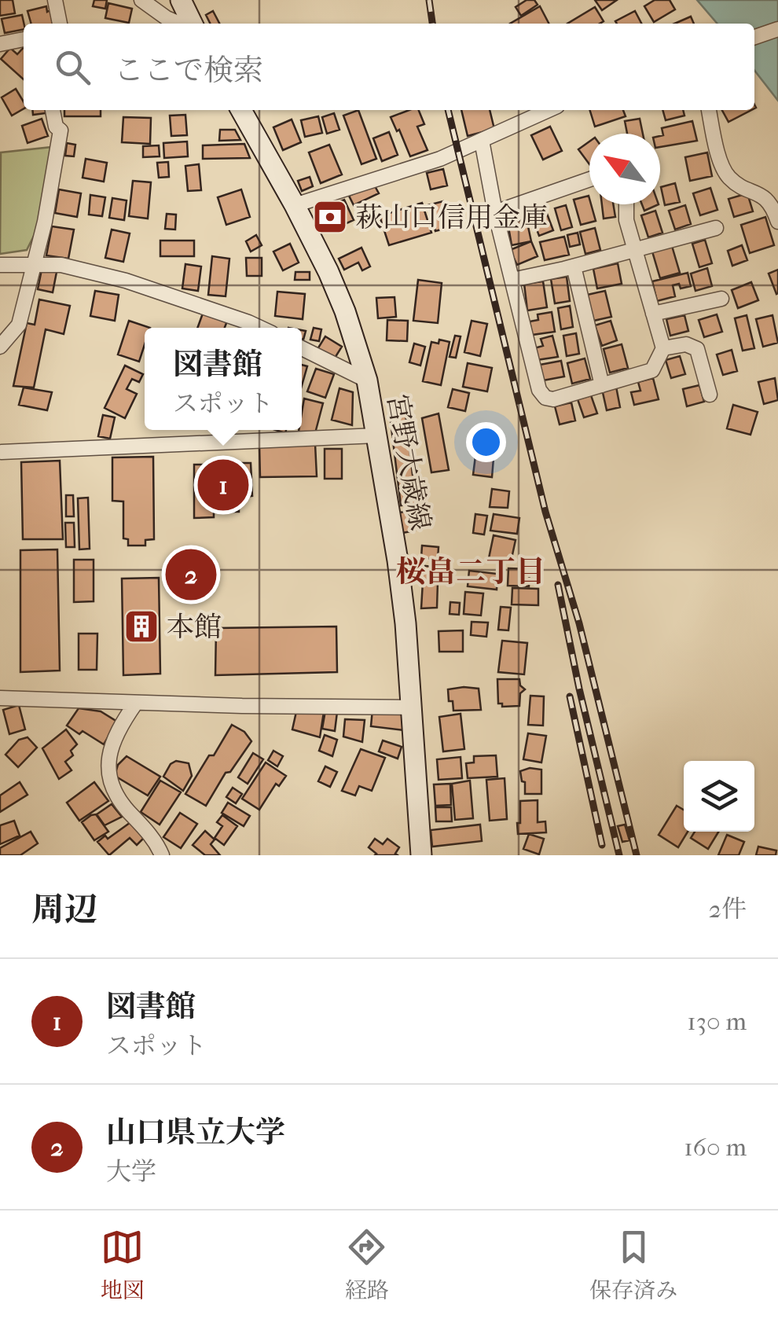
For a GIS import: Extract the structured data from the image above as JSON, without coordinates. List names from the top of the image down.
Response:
{
  "streets": {
    "main road": ["宮野大歳線"]
  },
  "districts": ["桜畠二丁目"],
  "places": {
    "bank": ["萩山口信用金庫"],
    "building": ["本館"]
  },
  "north": "top left",
  "page": {
    "search": "ここで検索",
    "popup": ["図書館", "スポット"],
    "pins": ["1", "2"],
    "heading": ["周辺", "2件"],
    "list": [
      {
        "mark": "1",
        "name": "図書館",
        "note": "スポット",
        "value": "130 m"
      },
      {
        "mark": "2",
        "name": "山口県立大学",
        "note": "大学",
        "value": "160 m"
      }
    ],
    "nav": ["地図", "経路", "保存済み"]
  }
}
